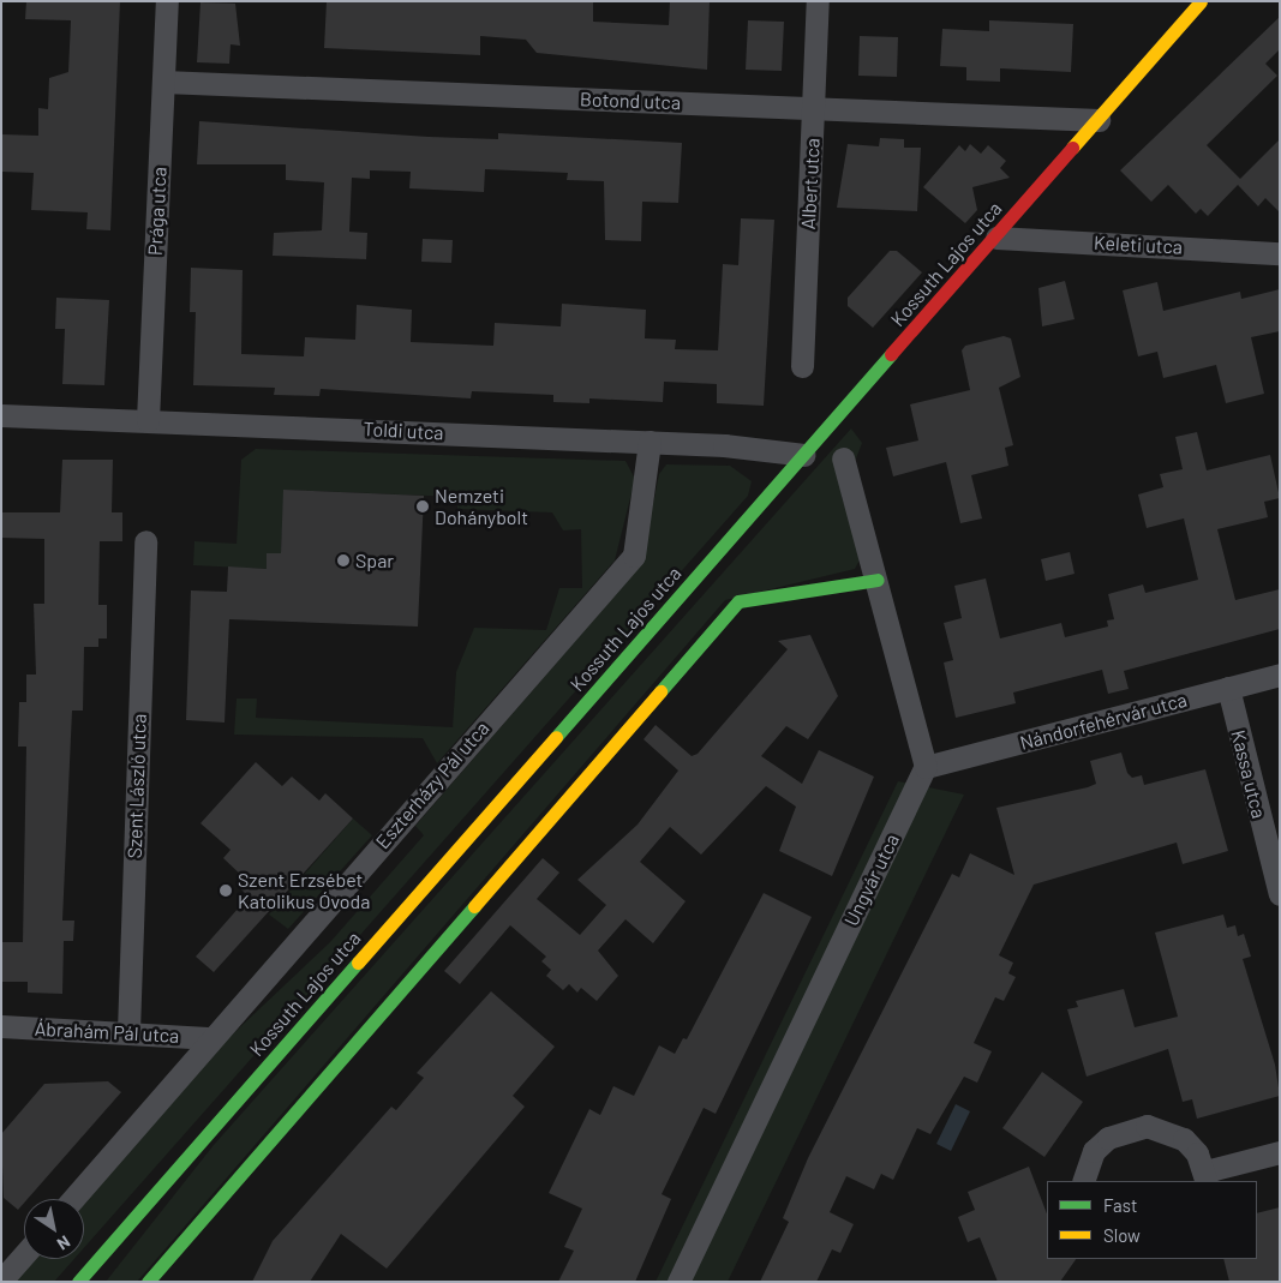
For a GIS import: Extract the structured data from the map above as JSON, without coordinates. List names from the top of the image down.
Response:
{
  "streets": {
    "street": [
      "Botond utca",
      "Albert utca",
      "Prága utca",
      "Keleti utca",
      "Kossuth Lajos utca",
      "Toldi utca",
      "Nándorfehérvár utca",
      "Kassa utca",
      "Eszterházy Pál utca",
      "Szent László utca",
      "Ungvár utca",
      "Ábrahám Pál utca"
    ]
  },
  "crossings": [
    ["Botond utca", "Albert utca"],
    ["Botond utca", "Prága utca"],
    ["Botond utca", "Kossuth Lajos utca"],
    ["Prága utca", "Toldi utca"],
    ["Keleti utca", "Kossuth Lajos utca"],
    ["Kossuth Lajos utca", "Toldi utca"],
    ["Toldi utca", "Eszterházy Pál utca"],
    ["Nándorfehérvár utca", "Kassa utca"],
    ["Nándorfehérvár utca", "Ungvár utca"],
    ["Eszterházy Pál utca", "Ábrahám Pál utca"],
    ["Szent László utca", "Ábrahám Pál utca"]
  ],
  "places": ["Nemzeti Dohánybolt", "Spar", "Szent Erzsébet Katolikus Óvoda"],
  "legend": ["Fast", "Slow"],
  "north": "bottom right"
}
